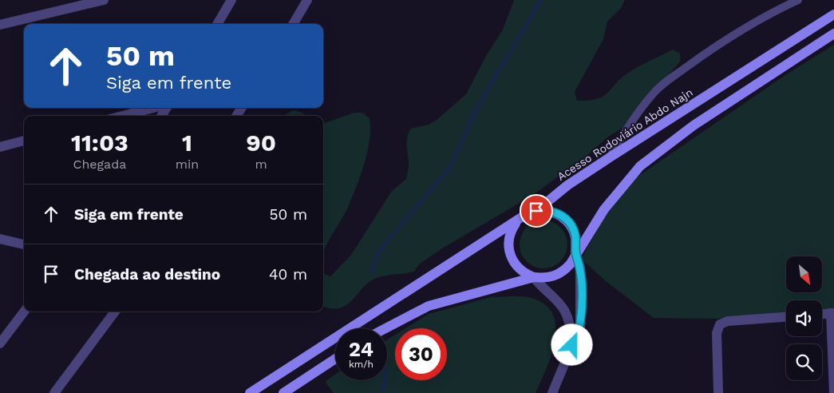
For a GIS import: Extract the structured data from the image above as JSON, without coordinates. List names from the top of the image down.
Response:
{
  "streets": {
    "main road": ["Acesso Rodoviário Abdo Najn"]
  },
  "north": "bottom right",
  "page": {
    "turn": ["50 m", "Siga em frente"],
    "eta": [
      "11:03",
      "Chegada",
      "1",
      "min",
      "90",
      "m"
    ],
    "list": [
      {
        "name": "Siga em frente",
        "value": "50 m"
      },
      {
        "name": "Chegada ao destino",
        "value": "40 m"
      }
    ],
    "speed": "24 km/h",
    "limit": "30"
  }
}
